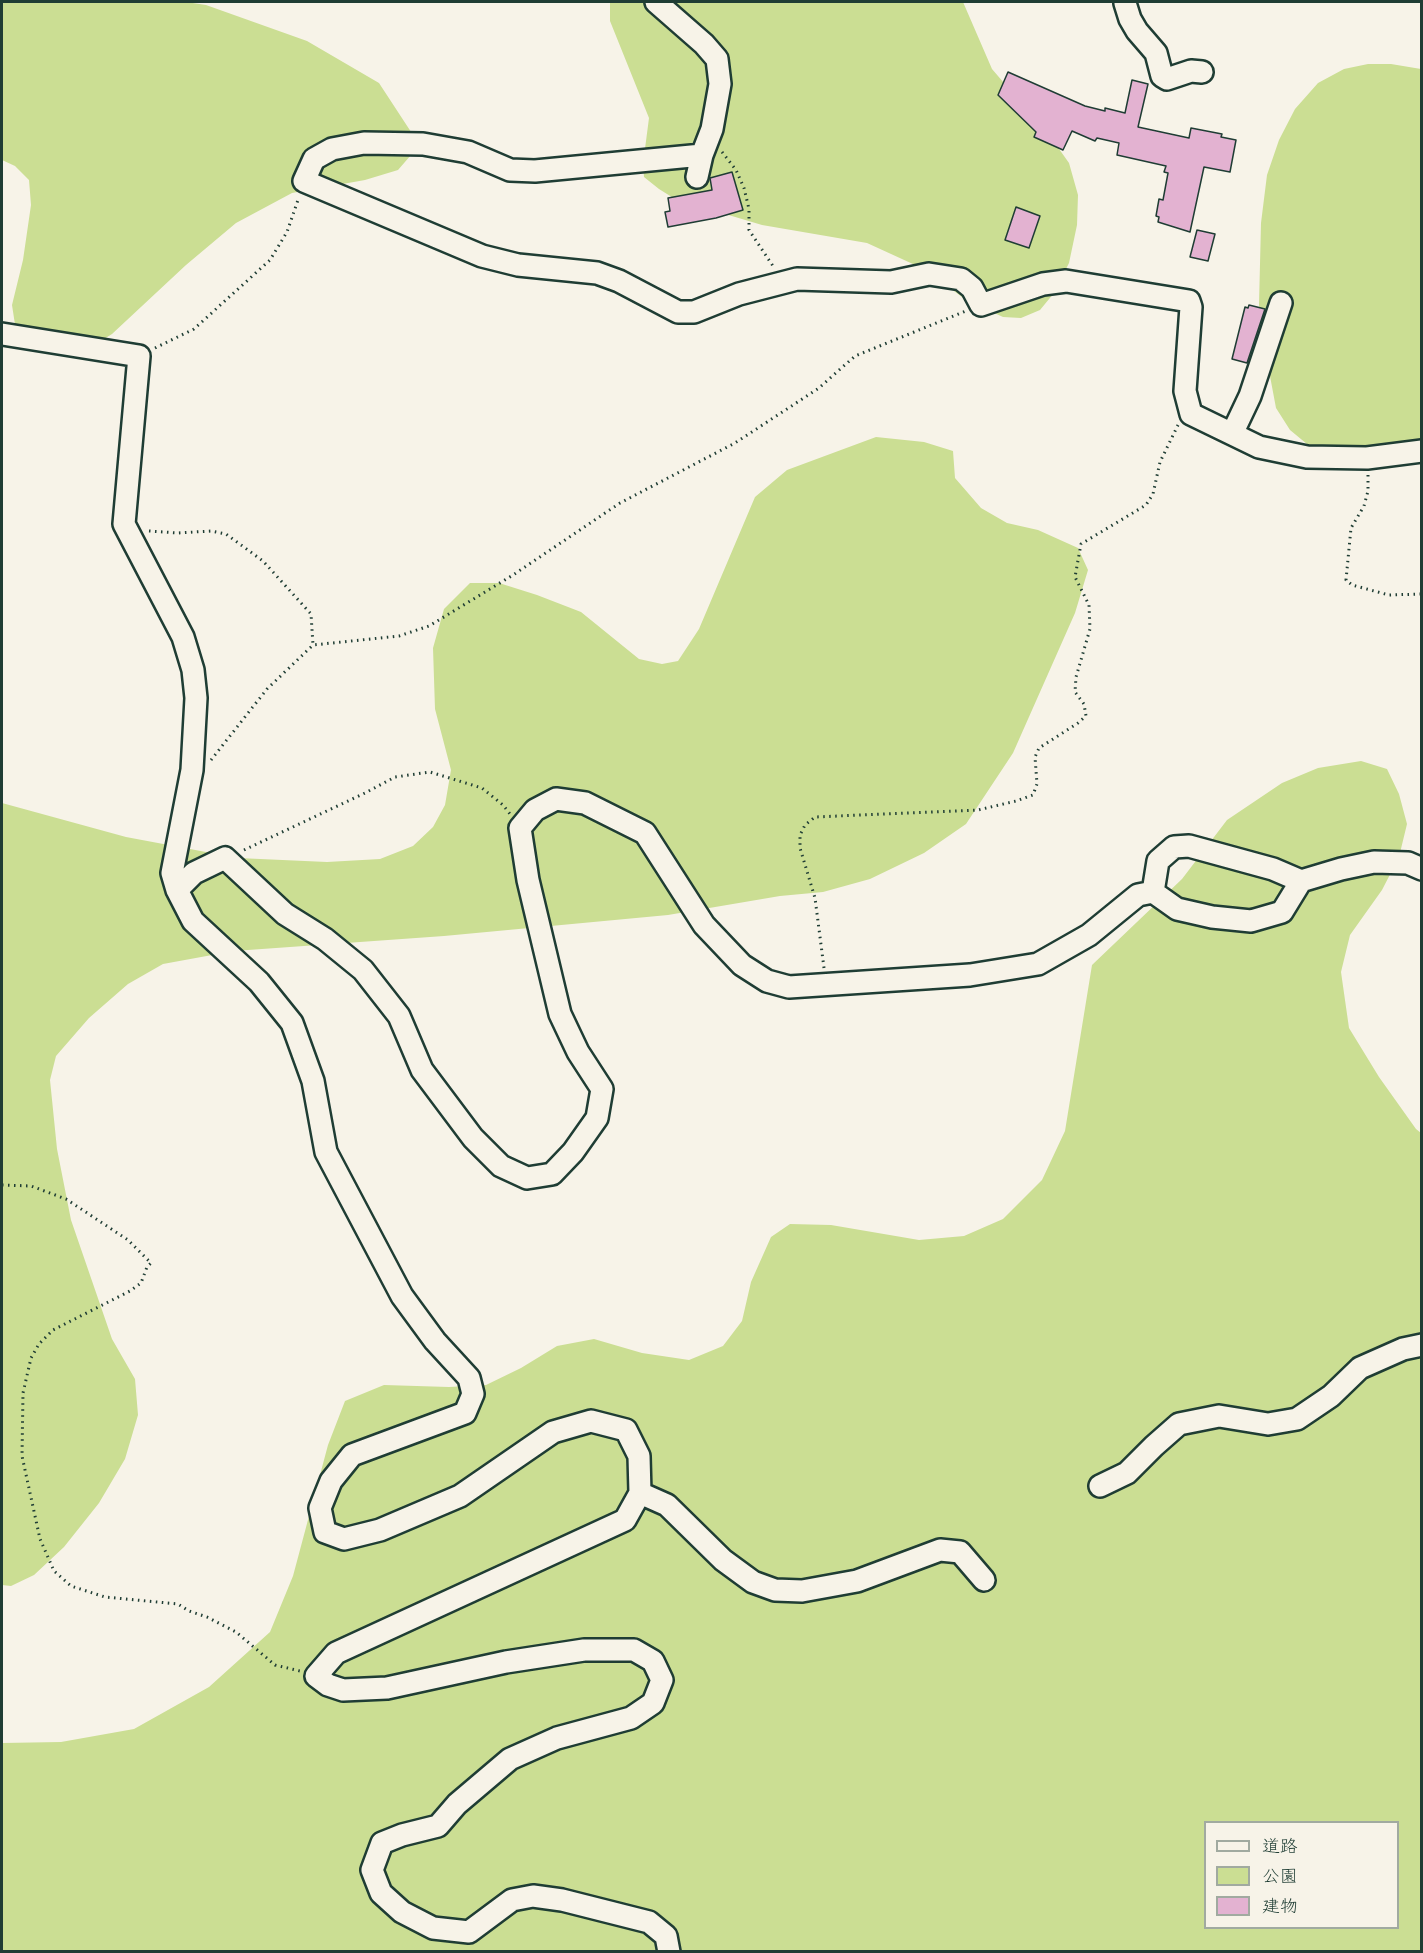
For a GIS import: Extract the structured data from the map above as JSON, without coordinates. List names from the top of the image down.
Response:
{
  "legend": ["道路", "公園", "建物"]
}
